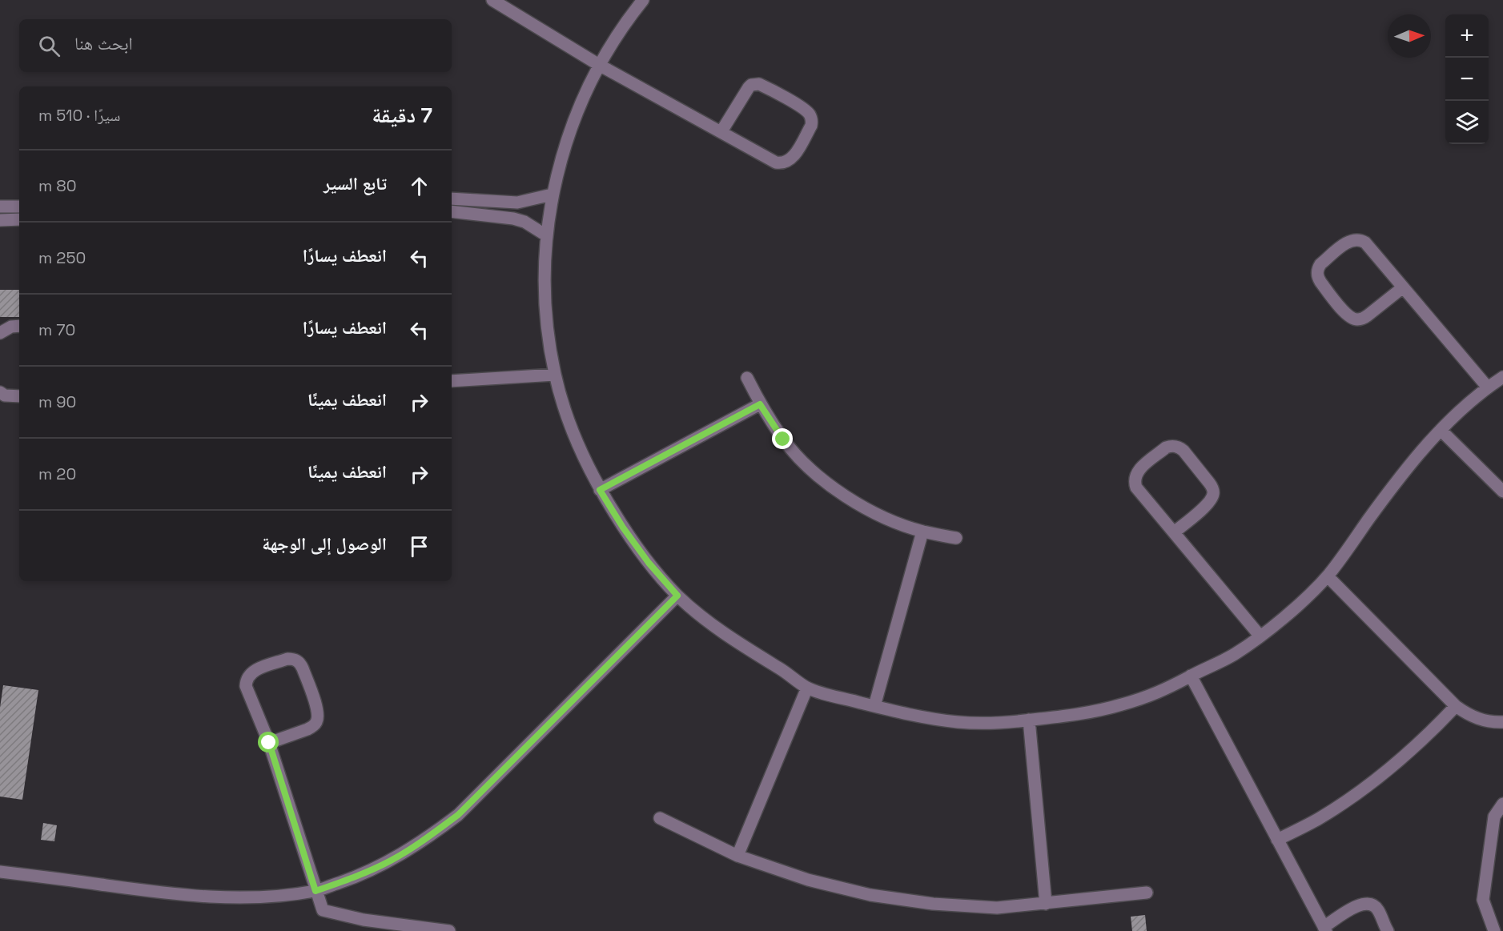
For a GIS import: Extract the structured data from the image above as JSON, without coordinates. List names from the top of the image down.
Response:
{
  "north": "right",
  "page": {
    "map_buttons": ["+", "−"],
    "search": "ابحث هنا",
    "heading": ["7 دقيقة", "سيرًا · 510 m"],
    "list": [
      ["تابع السير", "80 m"],
      ["انعطف يسارًا", "250 m"],
      ["انعطف يسارًا", "70 m"],
      ["انعطف يمينًا", "90 m"],
      ["انعطف يمينًا", "20 m"],
      "الوصول إلى الوجهة"
    ]
  }
}
